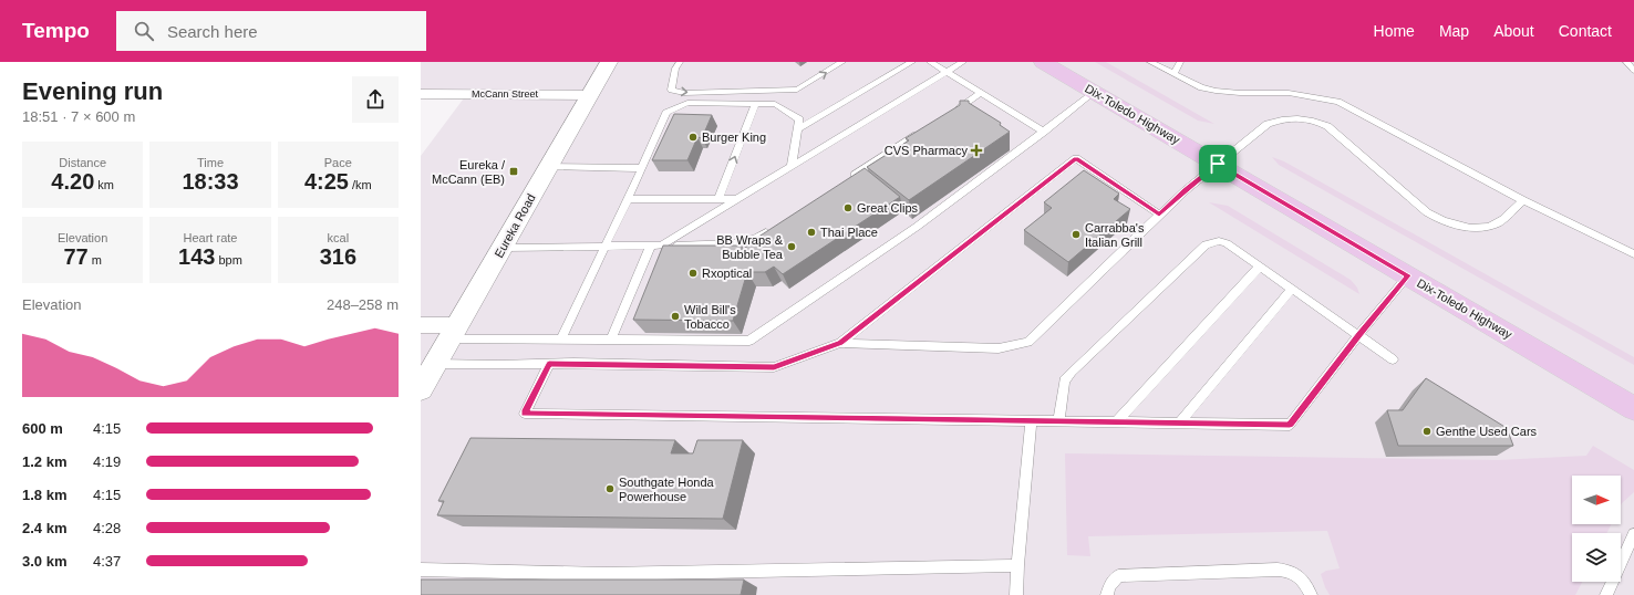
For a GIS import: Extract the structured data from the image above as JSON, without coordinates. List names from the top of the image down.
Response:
{
  "streets": {
    "main road": ["Dix-Toledo Highway", "Eureka Road"],
    "street": ["McCann Street"]
  },
  "crossings": [
    ["McCann Street", "Eureka Road"]
  ],
  "places": {
    "other": [
      "Burger King",
      "Great Clips",
      "Thai Place",
      "Carrabba's Italian Grill",
      "BB Wraps & Bubble Tea",
      "Rxoptical",
      "Wild Bill's Tobacco",
      "Genthe Used Cars",
      "Southgate Honda Powerhouse"
    ],
    "health": ["CVS Pharmacy"],
    "transit": ["Eureka / McCann (EB)"]
  },
  "north": "right",
  "page": {
    "header": "Tempo",
    "search": "Search here",
    "nav": [
      "Home",
      "Map",
      "About",
      "Contact"
    ],
    "heading": ["Evening run", "18:51 · 7 × 600 m"],
    "stats": [
      ["Distance", "4.20 km"],
      ["Time", "18:33"],
      ["Pace", "4:25 /km"],
      ["Elevation", "77 m"],
      ["Heart rate", "143 bpm"],
      ["kcal", "316"]
    ],
    "chart": ["Elevation", "248–258 m"],
    "list": [
      {
        "name": "600 m",
        "note": "4:15"
      },
      {
        "name": "1.2 km",
        "note": "4:19"
      },
      {
        "name": "1.8 km",
        "note": "4:15"
      },
      {
        "name": "2.4 km",
        "note": "4:28"
      },
      {
        "name": "3.0 km",
        "note": "4:37"
      }
    ]
  }
}
